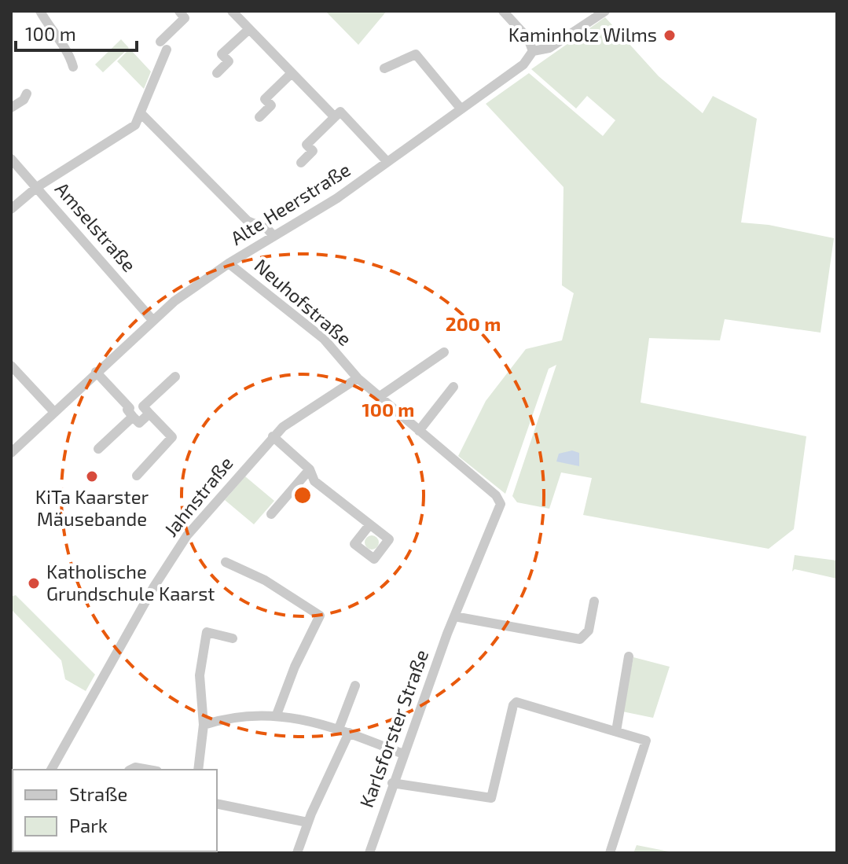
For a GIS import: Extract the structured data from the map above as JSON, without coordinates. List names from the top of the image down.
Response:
{
  "streets": {
    "street": [
      "Alte Heerstraße",
      "Amselstraße",
      "Neuhofstraße",
      "Jahnstraße",
      "Karlsforster Straße"
    ]
  },
  "crossings": [
    ["Alte Heerstraße", "Amselstraße"],
    ["Alte Heerstraße", "Neuhofstraße"],
    ["Neuhofstraße", "Jahnstraße"],
    ["Neuhofstraße", "Karlsforster Straße"]
  ],
  "places": ["Kaminholz Wilms", "KiTa Kaarster Mäusebande", "Katholische Grundschule Kaarst"],
  "legend": ["Straße", "Park"],
  "scale_bar": "100 m",
  "rings": ["200 m", "100 m"]
}
